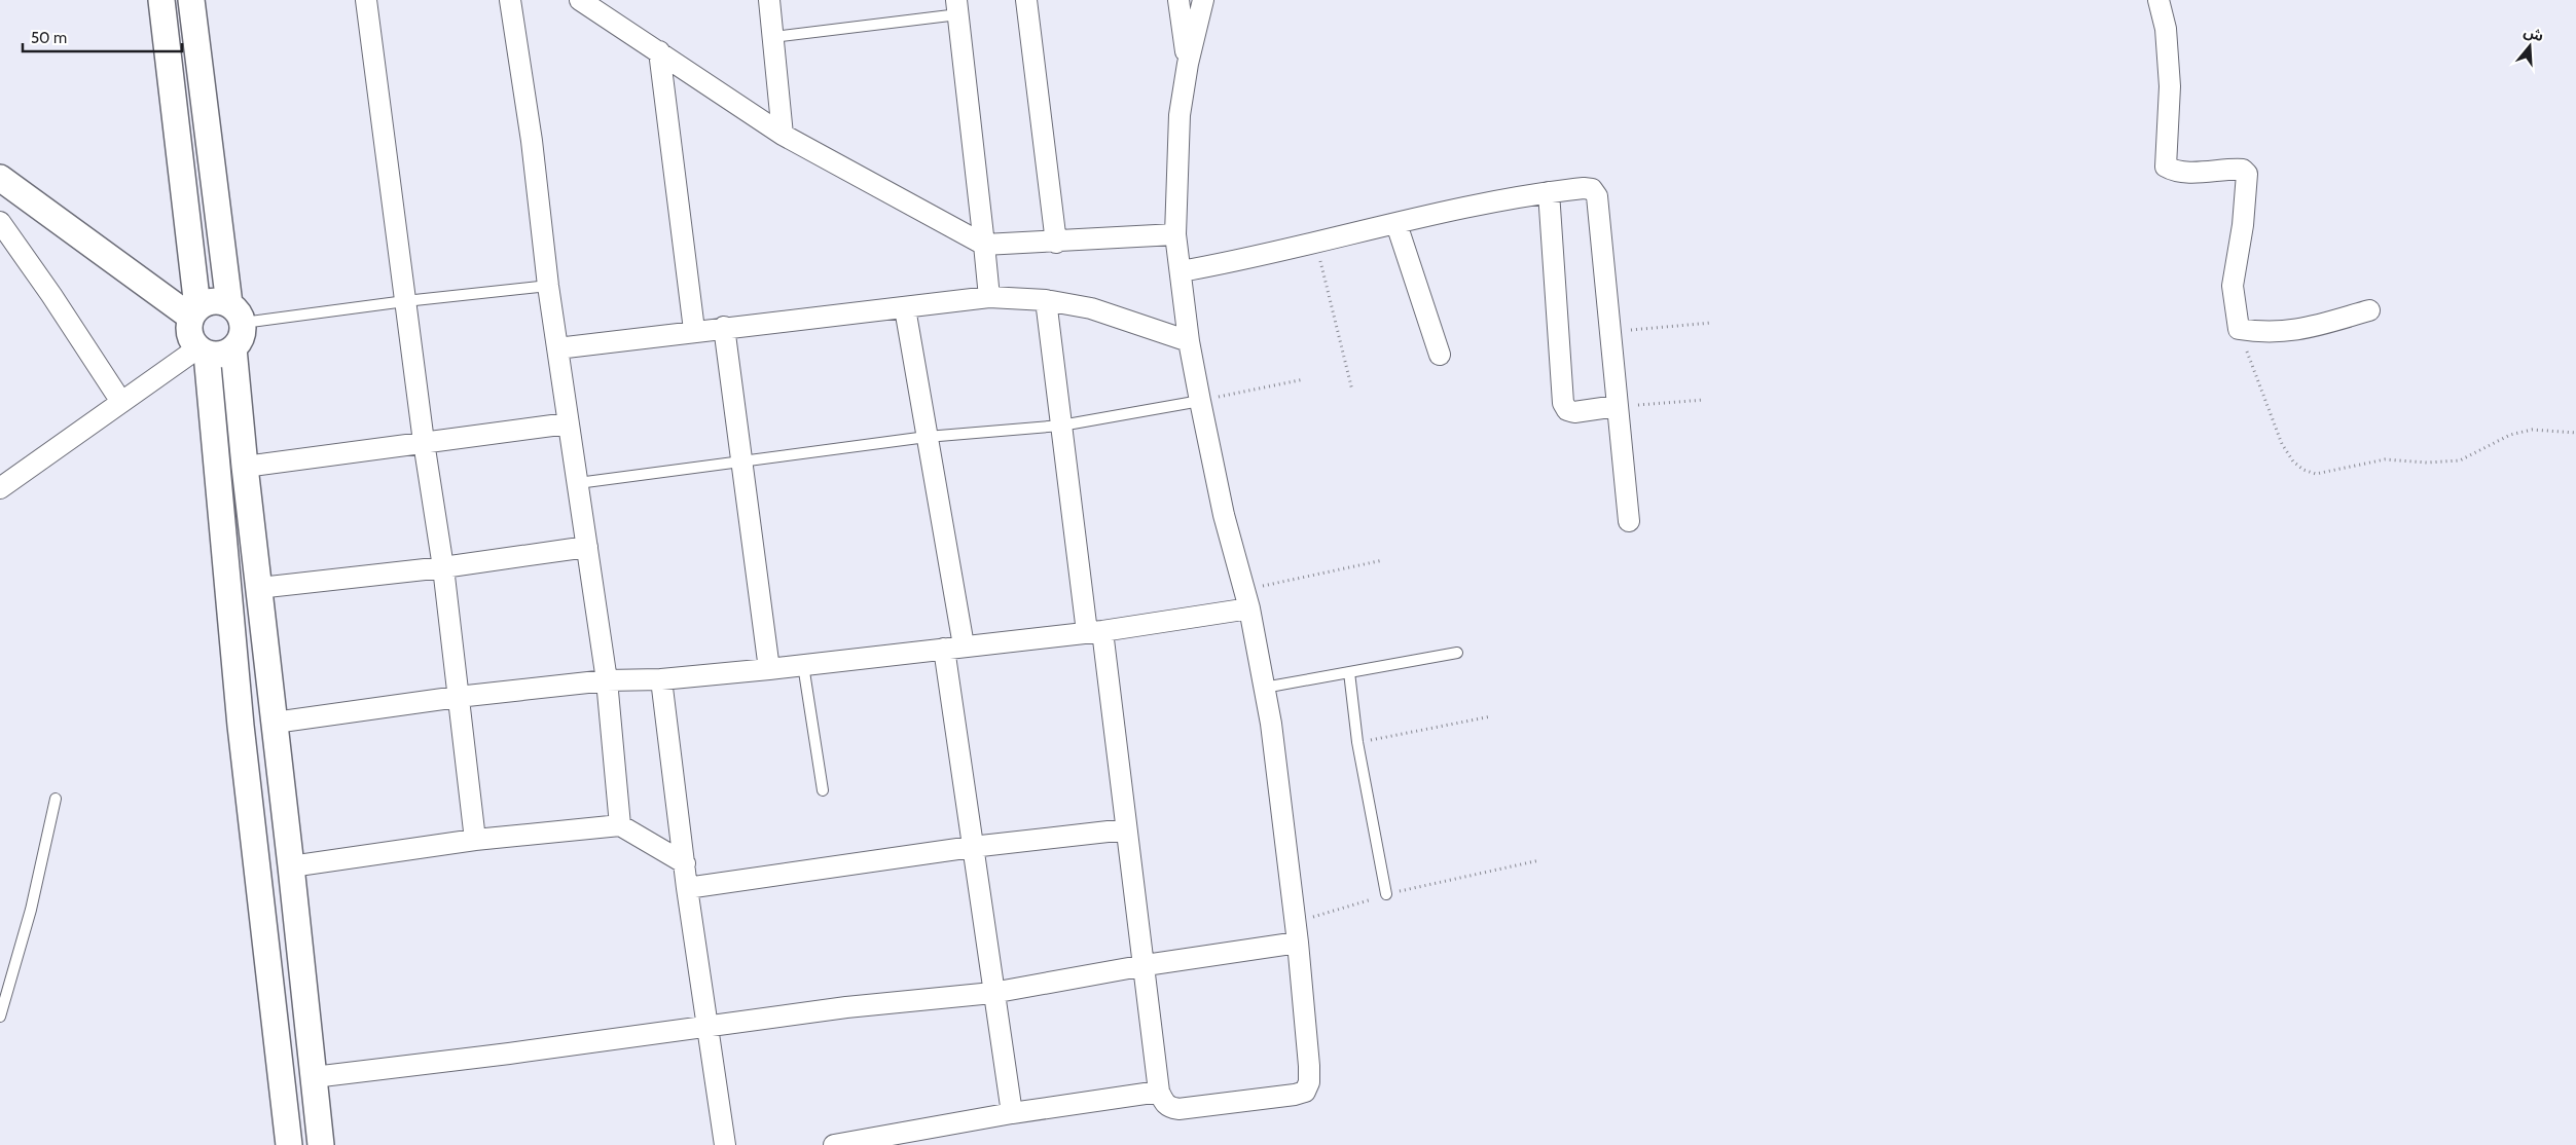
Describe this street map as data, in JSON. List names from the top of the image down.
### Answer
{
  "scale_bar": "50 m",
  "north": "top"
}
